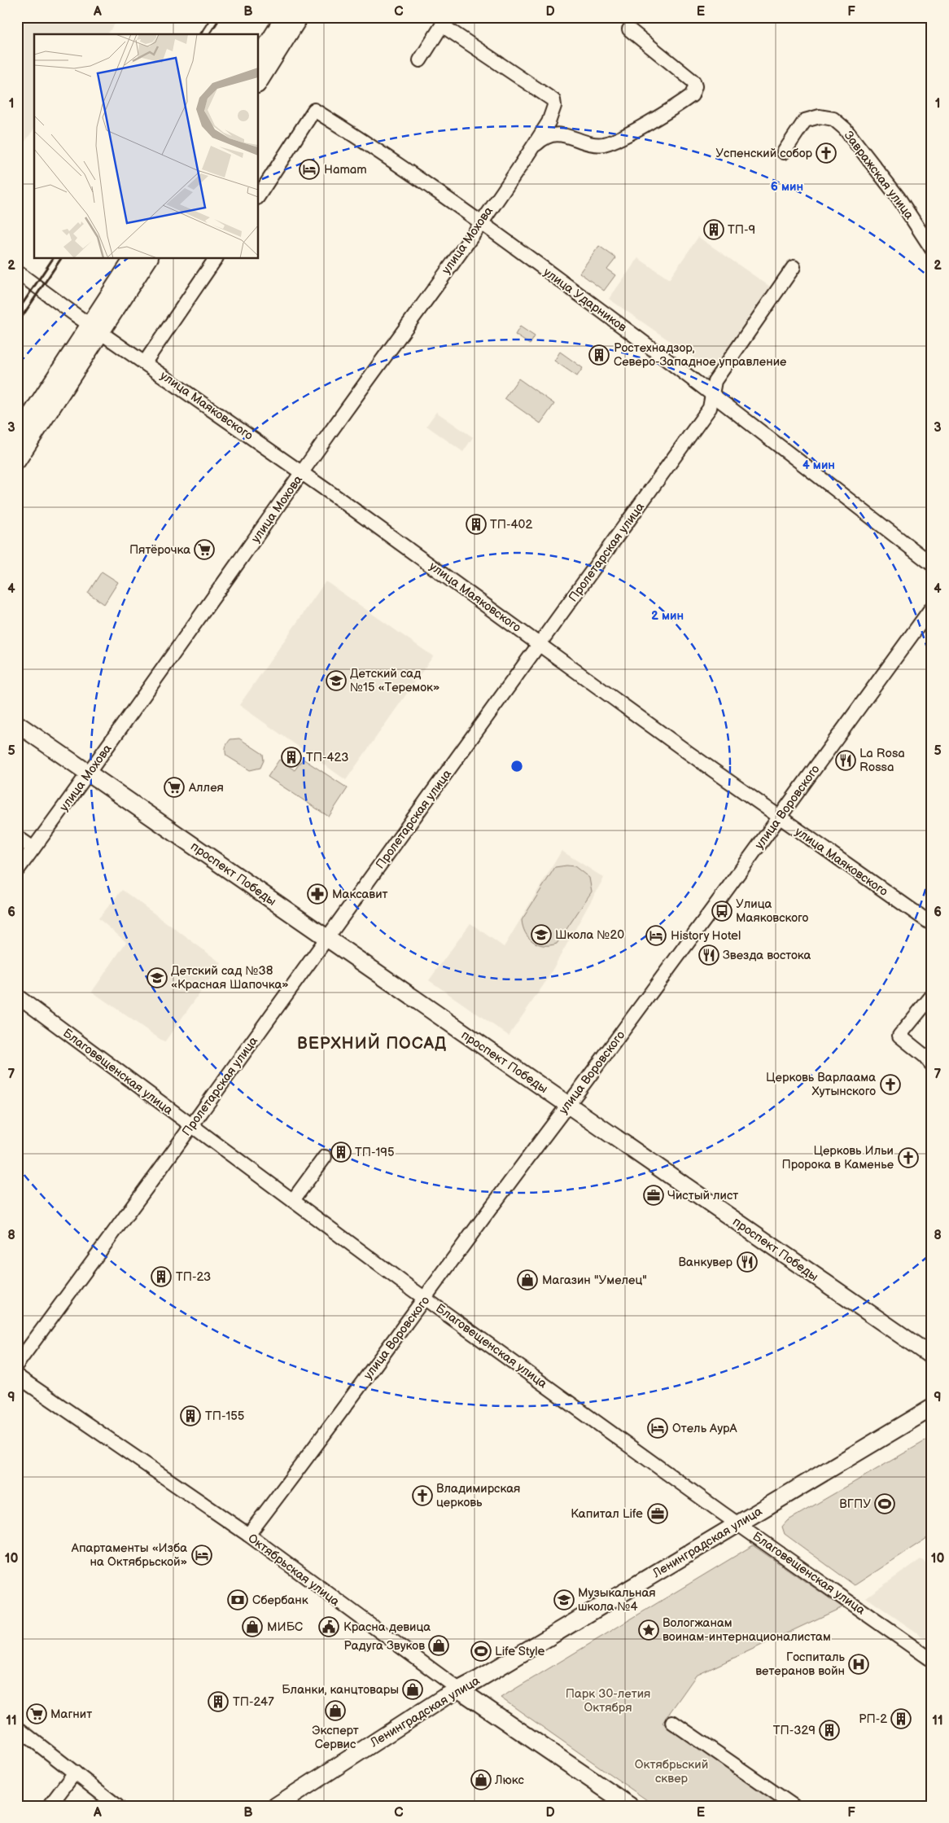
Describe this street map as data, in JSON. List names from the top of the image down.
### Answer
{
  "streets": {
    "main road": ["проспект Победы", "Ленинградская улица", "Октябрьская улица"],
    "street": [
      "Завражская улица",
      "улица Мохова",
      "улица Ударников",
      "улица Маяковского",
      "Пролетарская улица",
      "улица Воровского",
      "Благовещенская улица"
    ]
  },
  "crossings": [
    ["улица Мохова", "улица Ударников"],
    ["улица Мохова", "улица Маяковского"],
    ["улица Мохова", "проспект Победы"],
    ["улица Ударников", "Пролетарская улица"],
    ["улица Маяковского", "Пролетарская улица"],
    ["улица Маяковского", "улица Воровского"],
    ["Пролетарская улица", "проспект Победы"],
    ["Пролетарская улица", "Благовещенская улица"],
    ["улица Воровского", "проспект Победы"],
    ["улица Воровского", "Благовещенская улица"],
    ["улица Воровского", "Октябрьская улица"],
    ["Благовещенская улица", "Ленинградская улица"],
    ["Ленинградская улица", "Октябрьская улица"]
  ],
  "districts": ["ВЕРХНИЙ ПОСАД"],
  "parks": ["Парк 30-летия Октября", "Октябрьский сквер"],
  "places": {
    "church": [
      "Успенский собор",
      "Церковь Варлаама Хутынского",
      "Церковь Ильи Пророка в Каменье",
      "Владимирская церковь"
    ],
    "hotel": [
      "Hamam",
      "History Hotel",
      "Отель АурА",
      "Апартаменты «Изба на Октябрьской»"
    ],
    "building": [
      "ТП-9",
      "Ростехнадзор, Северо-Западное управление",
      "ТП-402",
      "ТП-423",
      "ТП-195",
      "ТП-23",
      "ТП-155",
      "ТП-247",
      "РП-2",
      "ТП-329"
    ],
    "supermarket": ["Пятёрочка", "Аллея", "Магнит"],
    "school or university": [
      "Детский сад №15 «Теремок»",
      "Школа №20",
      "Детский сад №38 «Красная Шапочка»",
      "Музыкальная школа №4"
    ],
    "restaurant": ["La Rosa Rossa", "Звезда востока", "Ванкувер"],
    "pharmacy": ["Максавит"],
    "bus stop": ["Улица Маяковского"],
    "office": ["Чистый лист", "Капитал Life"],
    "shop": [
      "Магазин \"Умелец\"",
      "МИБС",
      "Радуга Звуков",
      "Бланки, канцтовары",
      "Эксперт Сервис",
      "Люкс"
    ],
    "sports": ["ВГПУ", "Life Style"],
    "bank": ["Сбербанк"],
    "public building": ["Красна девица"],
    "place": ["Вологжанам воинам-интернационалистам"],
    "hospital": ["Госпиталь ветеранов войн"]
  },
  "grid": {
    "columns": [
      "A",
      "B",
      "C",
      "D",
      "E",
      "F"
    ],
    "rows": [
      "1",
      "2",
      "3",
      "4",
      "5",
      "6",
      "7",
      "8",
      "9",
      "10",
      "11"
    ]
  },
  "rings": ["6 мин", "4 мин", "2 мин"]
}
